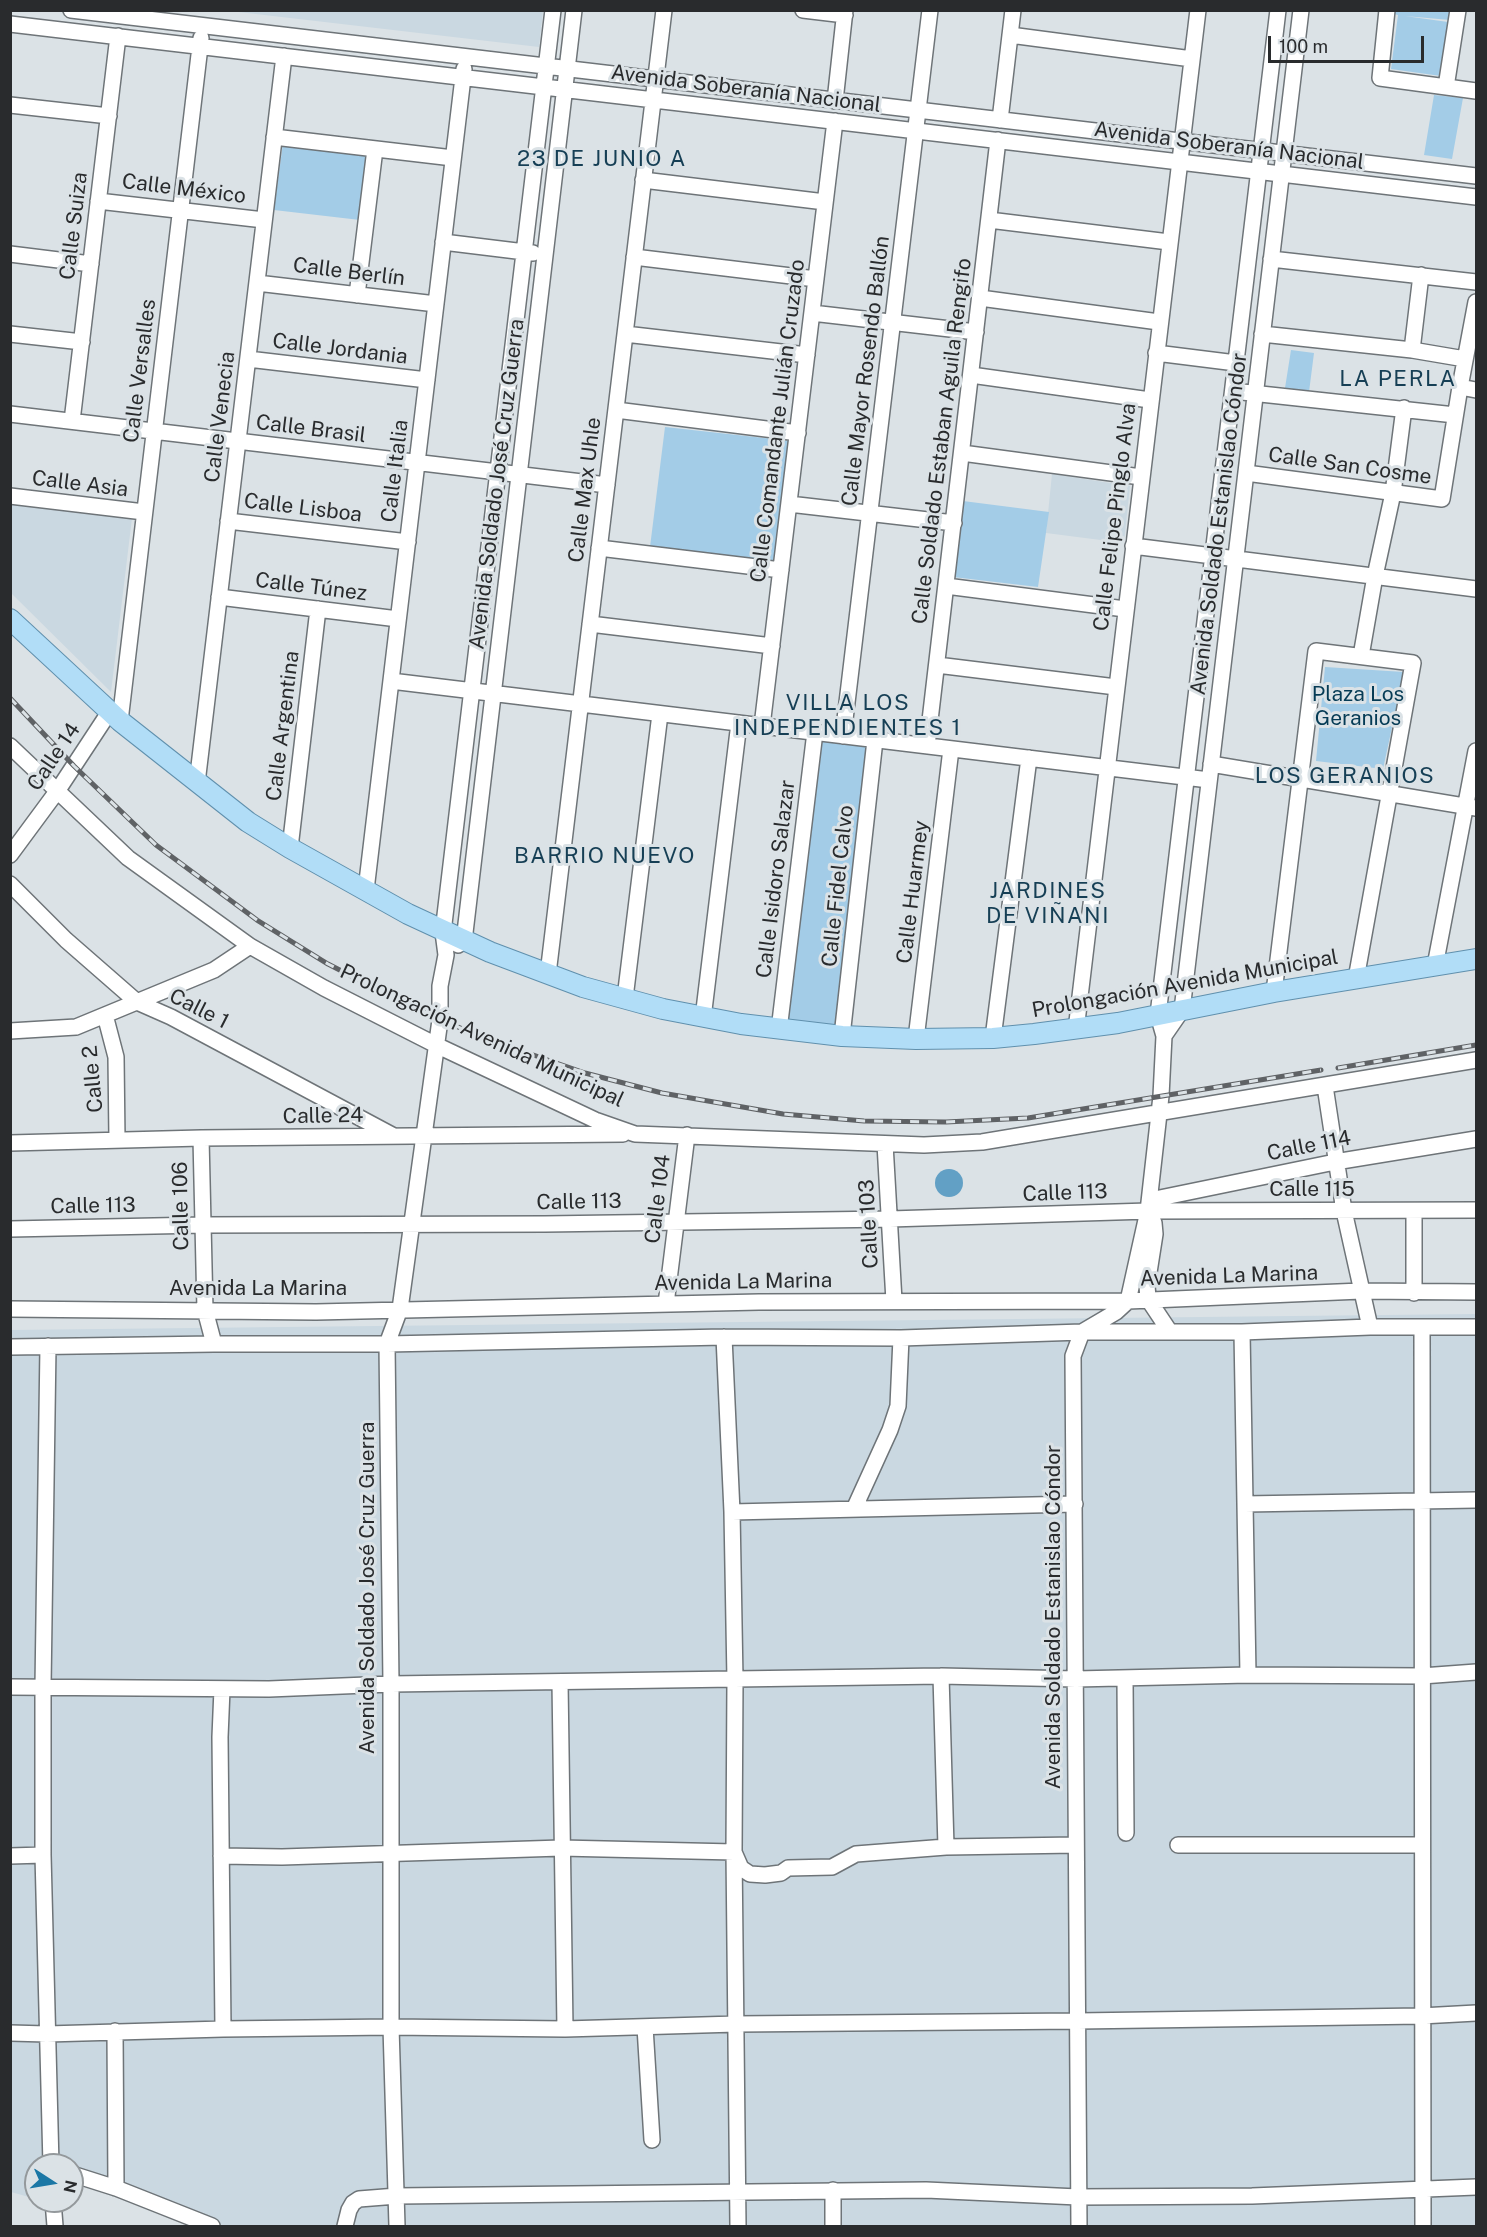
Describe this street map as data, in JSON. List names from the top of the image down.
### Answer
{
  "streets": {
    "main road": ["Prolongación Avenida Municipal"],
    "street": [
      "Avenida Soberanía Nacional",
      "Calle México",
      "Calle Suiza",
      "Calle Berlín",
      "Calle Jordania",
      "Calle Versalles",
      "Calle Mayor Rosendo Ballón",
      "Calle Venecia",
      "Calle Comandante Julián Cruzado",
      "Calle Brasil",
      "Calle Soldado Estaban Aguila Rengifo",
      "Calle San Cosme",
      "Calle Italia",
      "Calle Asia",
      "Avenida Soldado José Cruz Guerra",
      "Calle Max Uhle",
      "Calle Lisboa",
      "Calle Felipe Pinglo Alva",
      "Avenida Soldado Estanislao Cóndor",
      "Calle Túnez",
      "Calle Argentina",
      "Calle 14",
      "Calle Isidoro Salazar",
      "Calle Fidel Calvo",
      "Calle Huarmey",
      "Calle 1",
      "Calle 2",
      "Calle 24",
      "Calle 114",
      "Calle 115",
      "Calle 113",
      "Calle 104",
      "Calle 106",
      "Calle 103",
      "Avenida La Marina"
    ]
  },
  "crossings": [
    ["Avenida Soberanía Nacional", "Calle Suiza"],
    ["Avenida Soberanía Nacional", "Calle Versalles"],
    ["Avenida Soberanía Nacional", "Calle Mayor Rosendo Ballón"],
    ["Avenida Soberanía Nacional", "Calle Venecia"],
    ["Avenida Soberanía Nacional", "Calle Comandante Julián Cruzado"],
    ["Avenida Soberanía Nacional", "Calle Soldado Estaban Aguila Rengifo"],
    ["Avenida Soberanía Nacional", "Calle Italia"],
    ["Avenida Soberanía Nacional", "Avenida Soldado José Cruz Guerra"],
    ["Avenida Soberanía Nacional", "Calle Max Uhle"],
    ["Avenida Soberanía Nacional", "Calle Felipe Pinglo Alva"],
    ["Avenida Soberanía Nacional", "Avenida Soldado Estanislao Cóndor"],
    ["Calle México", "Calle Suiza"],
    ["Calle México", "Calle Versalles"],
    ["Calle México", "Calle Venecia"],
    ["Calle Suiza", "Calle Brasil"],
    ["Calle Berlín", "Calle Venecia"],
    ["Calle Berlín", "Calle Italia"],
    ["Calle Jordania", "Calle Venecia"],
    ["Calle Jordania", "Calle Italia"],
    ["Calle Versalles", "Calle Brasil"],
    ["Calle Versalles", "Calle Asia"],
    ["Calle Versalles", "Calle 14"],
    ["Calle Versalles", "Prolongación Avenida Municipal"],
    ["Calle Venecia", "Calle Brasil"],
    ["Calle Venecia", "Calle Lisboa"],
    ["Calle Venecia", "Calle Túnez"],
    ["Calle Venecia", "Prolongación Avenida Municipal"],
    ["Calle Brasil", "Calle Italia"],
    ["Calle Brasil", "Avenida Soldado José Cruz Guerra"],
    ["Calle Brasil", "Calle Max Uhle"],
    ["Calle San Cosme", "Avenida Soldado Estanislao Cóndor"],
    ["Calle Italia", "Calle Lisboa"],
    ["Calle Italia", "Calle Túnez"],
    ["Calle Italia", "Prolongación Avenida Municipal"],
    ["Avenida Soldado José Cruz Guerra", "Prolongación Avenida Municipal"],
    ["Avenida Soldado José Cruz Guerra", "Calle 24"],
    ["Avenida Soldado José Cruz Guerra", "Calle 113"],
    ["Avenida Soldado José Cruz Guerra", "Avenida La Marina"],
    ["Calle Max Uhle", "Prolongación Avenida Municipal"],
    ["Calle Felipe Pinglo Alva", "Prolongación Avenida Municipal"],
    ["Avenida Soldado Estanislao Cóndor", "Prolongación Avenida Municipal"],
    ["Avenida Soldado Estanislao Cóndor", "Calle 114"],
    ["Avenida Soldado Estanislao Cóndor", "Calle 115"],
    ["Avenida Soldado Estanislao Cóndor", "Calle 113"],
    ["Avenida Soldado Estanislao Cóndor", "Avenida La Marina"],
    ["Calle Túnez", "Calle Argentina"],
    ["Calle Argentina", "Prolongación Avenida Municipal"],
    ["Calle 14", "Prolongación Avenida Municipal"],
    ["Calle Isidoro Salazar", "Prolongación Avenida Municipal"],
    ["Calle Fidel Calvo", "Prolongación Avenida Municipal"],
    ["Calle Huarmey", "Prolongación Avenida Municipal"],
    ["Prolongación Avenida Municipal", "Calle 24"],
    ["Prolongación Avenida Municipal", "Calle 104"],
    ["Prolongación Avenida Municipal", "Calle 103"],
    ["Calle 1", "Calle 24"],
    ["Calle 2", "Calle 24"],
    ["Calle 24", "Calle 106"],
    ["Calle 114", "Calle 115"],
    ["Calle 114", "Calle 113"],
    ["Calle 115", "Calle 113"],
    ["Calle 113", "Calle 104"],
    ["Calle 113", "Calle 106"],
    ["Calle 113", "Calle 103"],
    ["Calle 104", "Avenida La Marina"],
    ["Calle 106", "Avenida La Marina"],
    ["Calle 103", "Avenida La Marina"]
  ],
  "districts": [
    "23 DE JUNIO A",
    "LA PERLA",
    "VILLA LOS INDEPENDIENTES 1",
    "LOS GERANIOS",
    "BARRIO NUEVO",
    "JARDINES DE VIÑANI"
  ],
  "parks": ["Plaza Los Geranios"],
  "scale_bar": "100 m",
  "north": "right"
}
